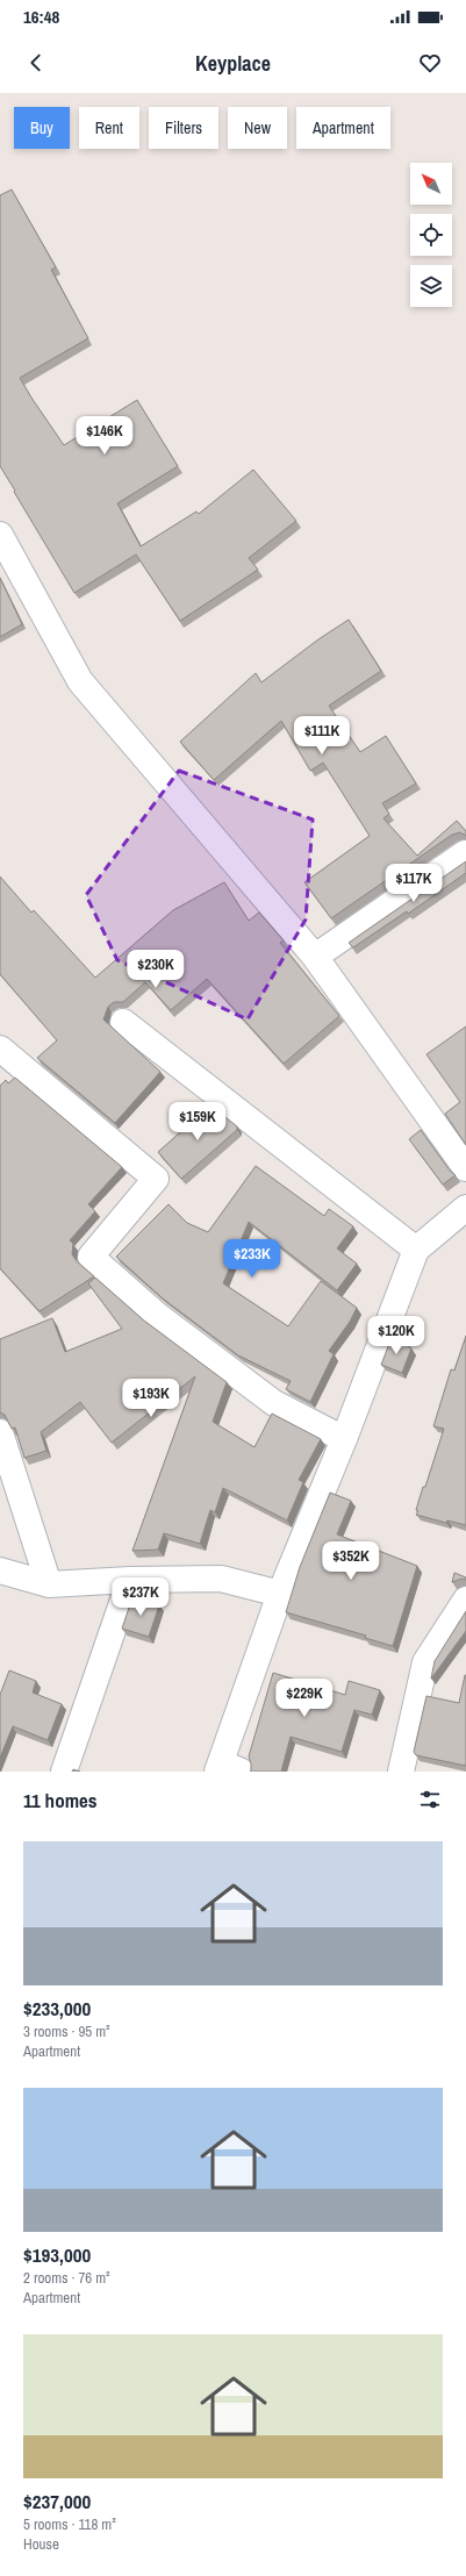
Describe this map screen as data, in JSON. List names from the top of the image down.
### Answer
{
  "north": "top left",
  "page": {
    "status": "16:48",
    "header": "Keyplace",
    "chip": [
      "Buy",
      "Rent",
      "Filters",
      "New",
      "Apartment"
    ],
    "price": [
      "$146K",
      "$111K",
      "$117K",
      "$230K",
      "$159K",
      "$233K",
      "$120K",
      "$193K",
      "$352K",
      "$237K",
      "$229K"
    ],
    "heading": "11 homes",
    "list": [
      {
        "name": "$233,000",
        "note": "3 rooms · 95 m² · Apartment"
      },
      {
        "name": "$193,000",
        "note": "2 rooms · 76 m² · Apartment"
      },
      {
        "name": "$237,000",
        "note": "5 rooms · 118 m² · House"
      }
    ]
  }
}
